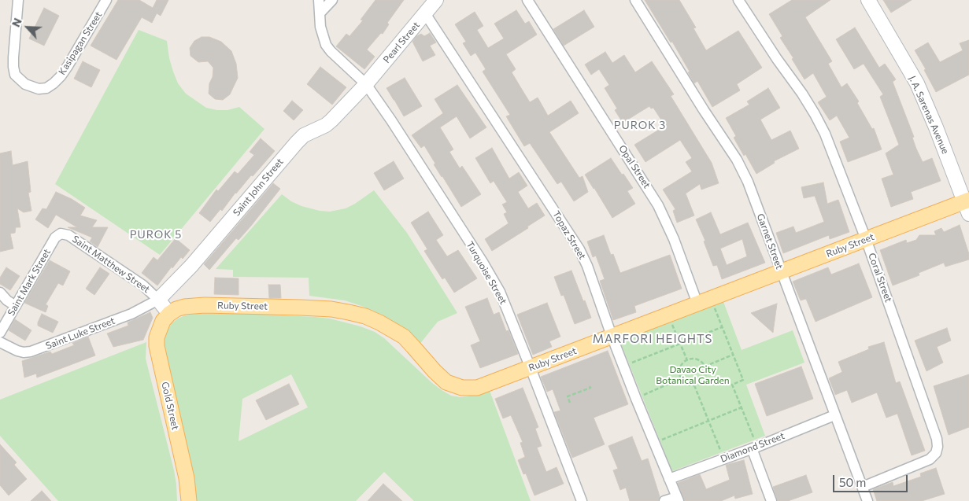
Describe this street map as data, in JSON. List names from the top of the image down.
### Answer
{
  "streets": {
    "main road": ["Ruby Street", "Gold Street"],
    "street": [
      "Pearl Street",
      "Kasipagan Street",
      "J. A. Sarenas Avenue",
      "Opal Street",
      "Saint John Street",
      "Topaz Street",
      "Garnet Street",
      "Saint Matthew Street",
      "Turquoise Street",
      "Coral Street",
      "Saint Mark Street",
      "Saint Luke Street",
      "Diamond Street"
    ]
  },
  "crossings": [
    ["Pearl Street", "Saint John Street"],
    ["Pearl Street", "Topaz Street"],
    ["Pearl Street", "Turquoise Street"],
    ["J. A. Sarenas Avenue", "Ruby Street"],
    ["Opal Street", "Ruby Street"],
    ["Saint John Street", "Saint Matthew Street"],
    ["Saint John Street", "Turquoise Street"],
    ["Saint John Street", "Saint Luke Street"],
    ["Topaz Street", "Ruby Street"],
    ["Topaz Street", "Diamond Street"],
    ["Garnet Street", "Ruby Street"],
    ["Garnet Street", "Coral Street"],
    ["Garnet Street", "Diamond Street"],
    ["Ruby Street", "Turquoise Street"],
    ["Ruby Street", "Coral Street"],
    ["Ruby Street", "Gold Street"],
    ["Saint Matthew Street", "Saint Mark Street"],
    ["Saint Matthew Street", "Saint Luke Street"]
  ],
  "districts": ["PUROK 3", "PUROK 5", "MARFORI HEIGHTS"],
  "parks": ["Davao City Botanical Garden"],
  "scale_bar": "50 m",
  "north": "top left"
}
